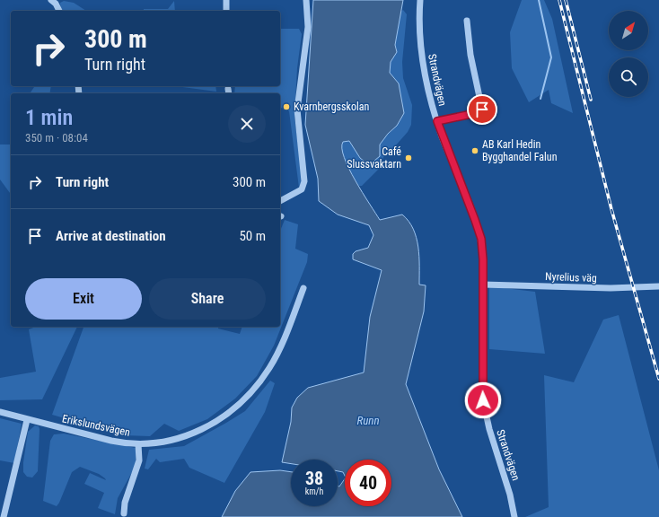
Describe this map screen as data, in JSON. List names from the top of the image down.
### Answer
{
  "streets": {
    "street": ["Strandvägen", "Nyrelius väg", "Erikslundsvägen"]
  },
  "crossings": [
    ["Strandvägen", "Nyrelius väg"]
  ],
  "water": ["Runn"],
  "places": ["Kvarnbergsskolan", "AB Karl Hedin Bygghandel Falun", "Café Slussvaktarn"],
  "north": "top right",
  "page": {
    "turn": ["300 m", "Turn right"],
    "heading": ["1 min", "350 m · 08:04"],
    "list": [
      {
        "name": "Turn right",
        "value": "300 m"
      },
      {
        "name": "Arrive at destination",
        "value": "50 m"
      }
    ],
    "buttons": ["Exit", "Share"],
    "speed": "38 km/h",
    "limit": "40"
  }
}
